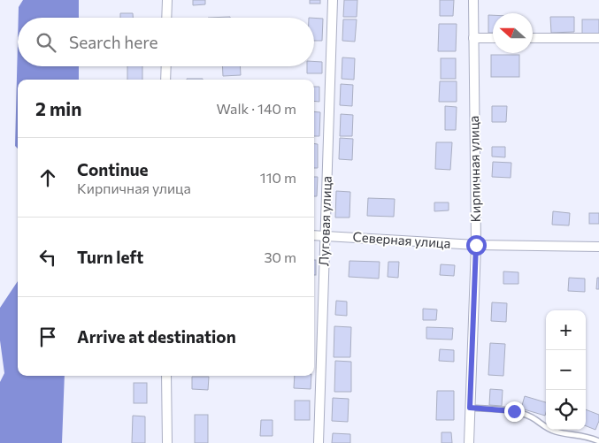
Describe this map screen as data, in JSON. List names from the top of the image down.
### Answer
{
  "streets": {
    "street": ["Кирпичная улица", "Луговая улица", "Северная улица"]
  },
  "crossings": [
    ["Кирпичная улица", "Северная улица"],
    ["Луговая улица", "Северная улица"]
  ],
  "north": "left",
  "page": {
    "search": "Search here",
    "heading": ["2 min", "Walk · 140 m"],
    "list": [
      ["Continue", "Кирпичная улица", "110 m"],
      ["Turn left", "30 m"],
      "Arrive at destination"
    ],
    "map_buttons": ["+", "−"]
  }
}
